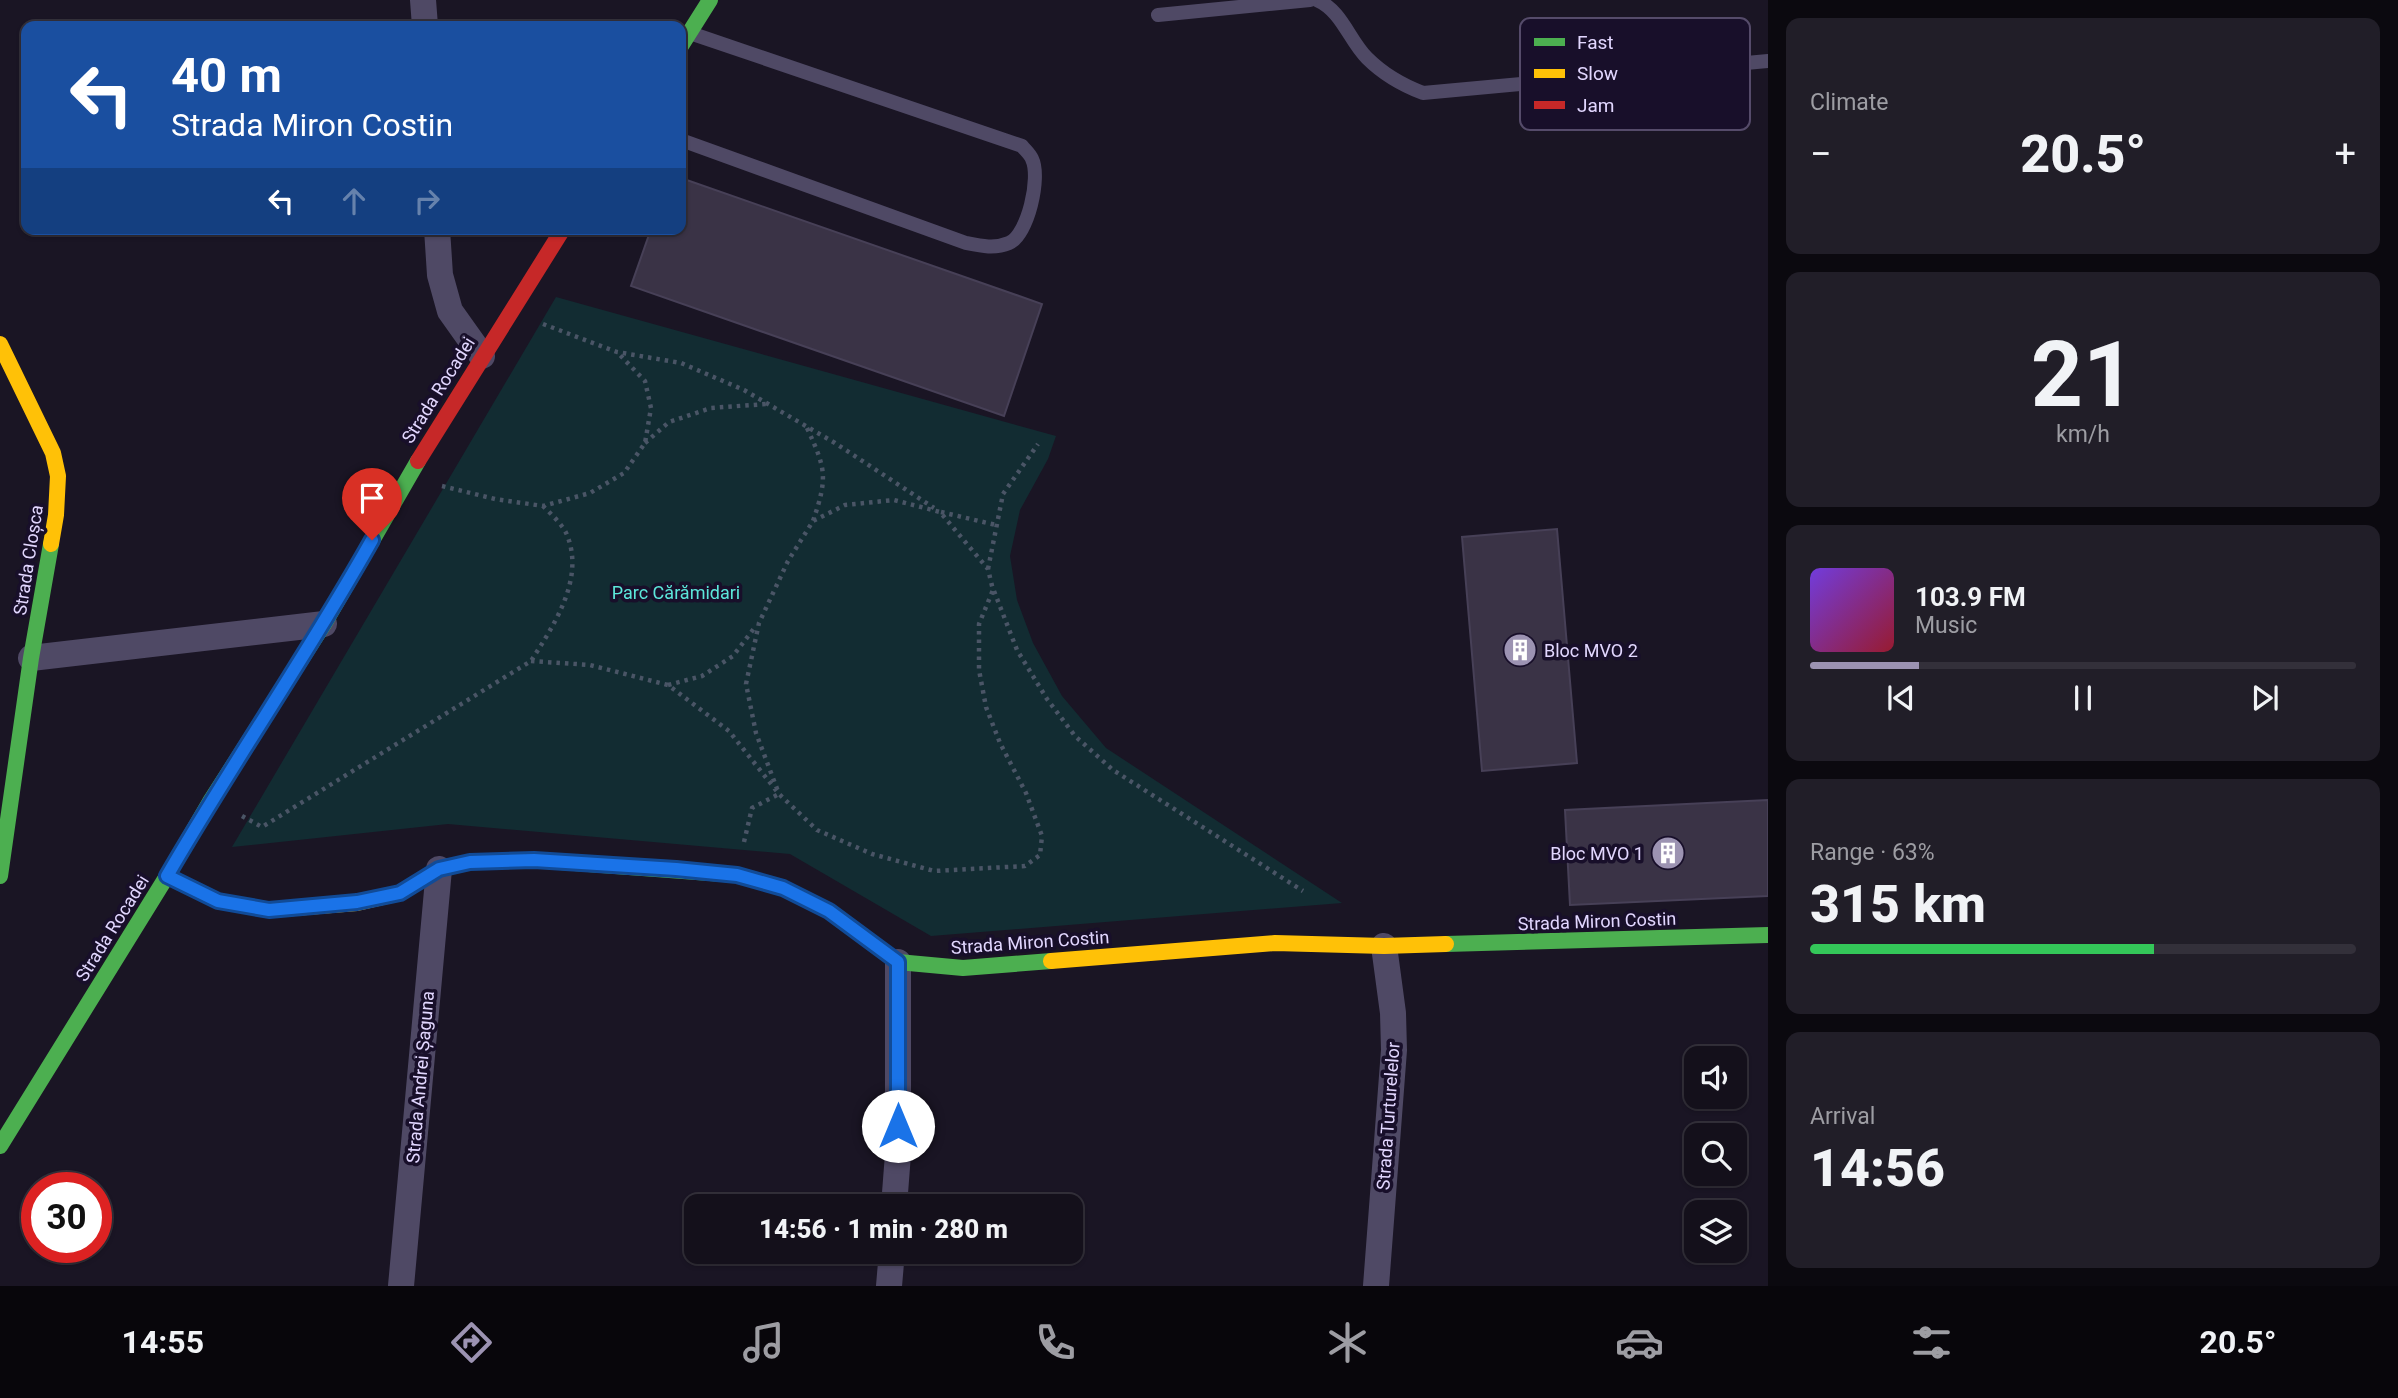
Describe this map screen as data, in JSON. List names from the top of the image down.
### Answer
{
  "streets": {
    "street": [
      "Strada Rocadei",
      "Strada Cloșca",
      "Strada Miron Costin",
      "Strada Andrei Șaguna",
      "Strada Turturelelor"
    ]
  },
  "crossings": [
    ["Strada Miron Costin", "Strada Turturelelor"]
  ],
  "parks": ["Parc Cărămidari"],
  "places": {
    "building": ["Bloc MVO 2", "Bloc MVO 1"]
  },
  "legend": ["Fast", "Slow", "Jam"],
  "page": {
    "tile": [
      "Climate",
      ["21", "km/h"],
      ["Range · 63%", "315 km"],
      ["Arrival", "14:56"]
    ],
    "turn": ["40 m", "Strada Miron Costin"],
    "heat": ["−", "20.5°", "+"],
    "song": ["103.9 FM", "Music"],
    "limit": "30",
    "trip": "14:56 · 1 min · 280 m",
    "tabs": ["14:55", "20.5°"]
  }
}
